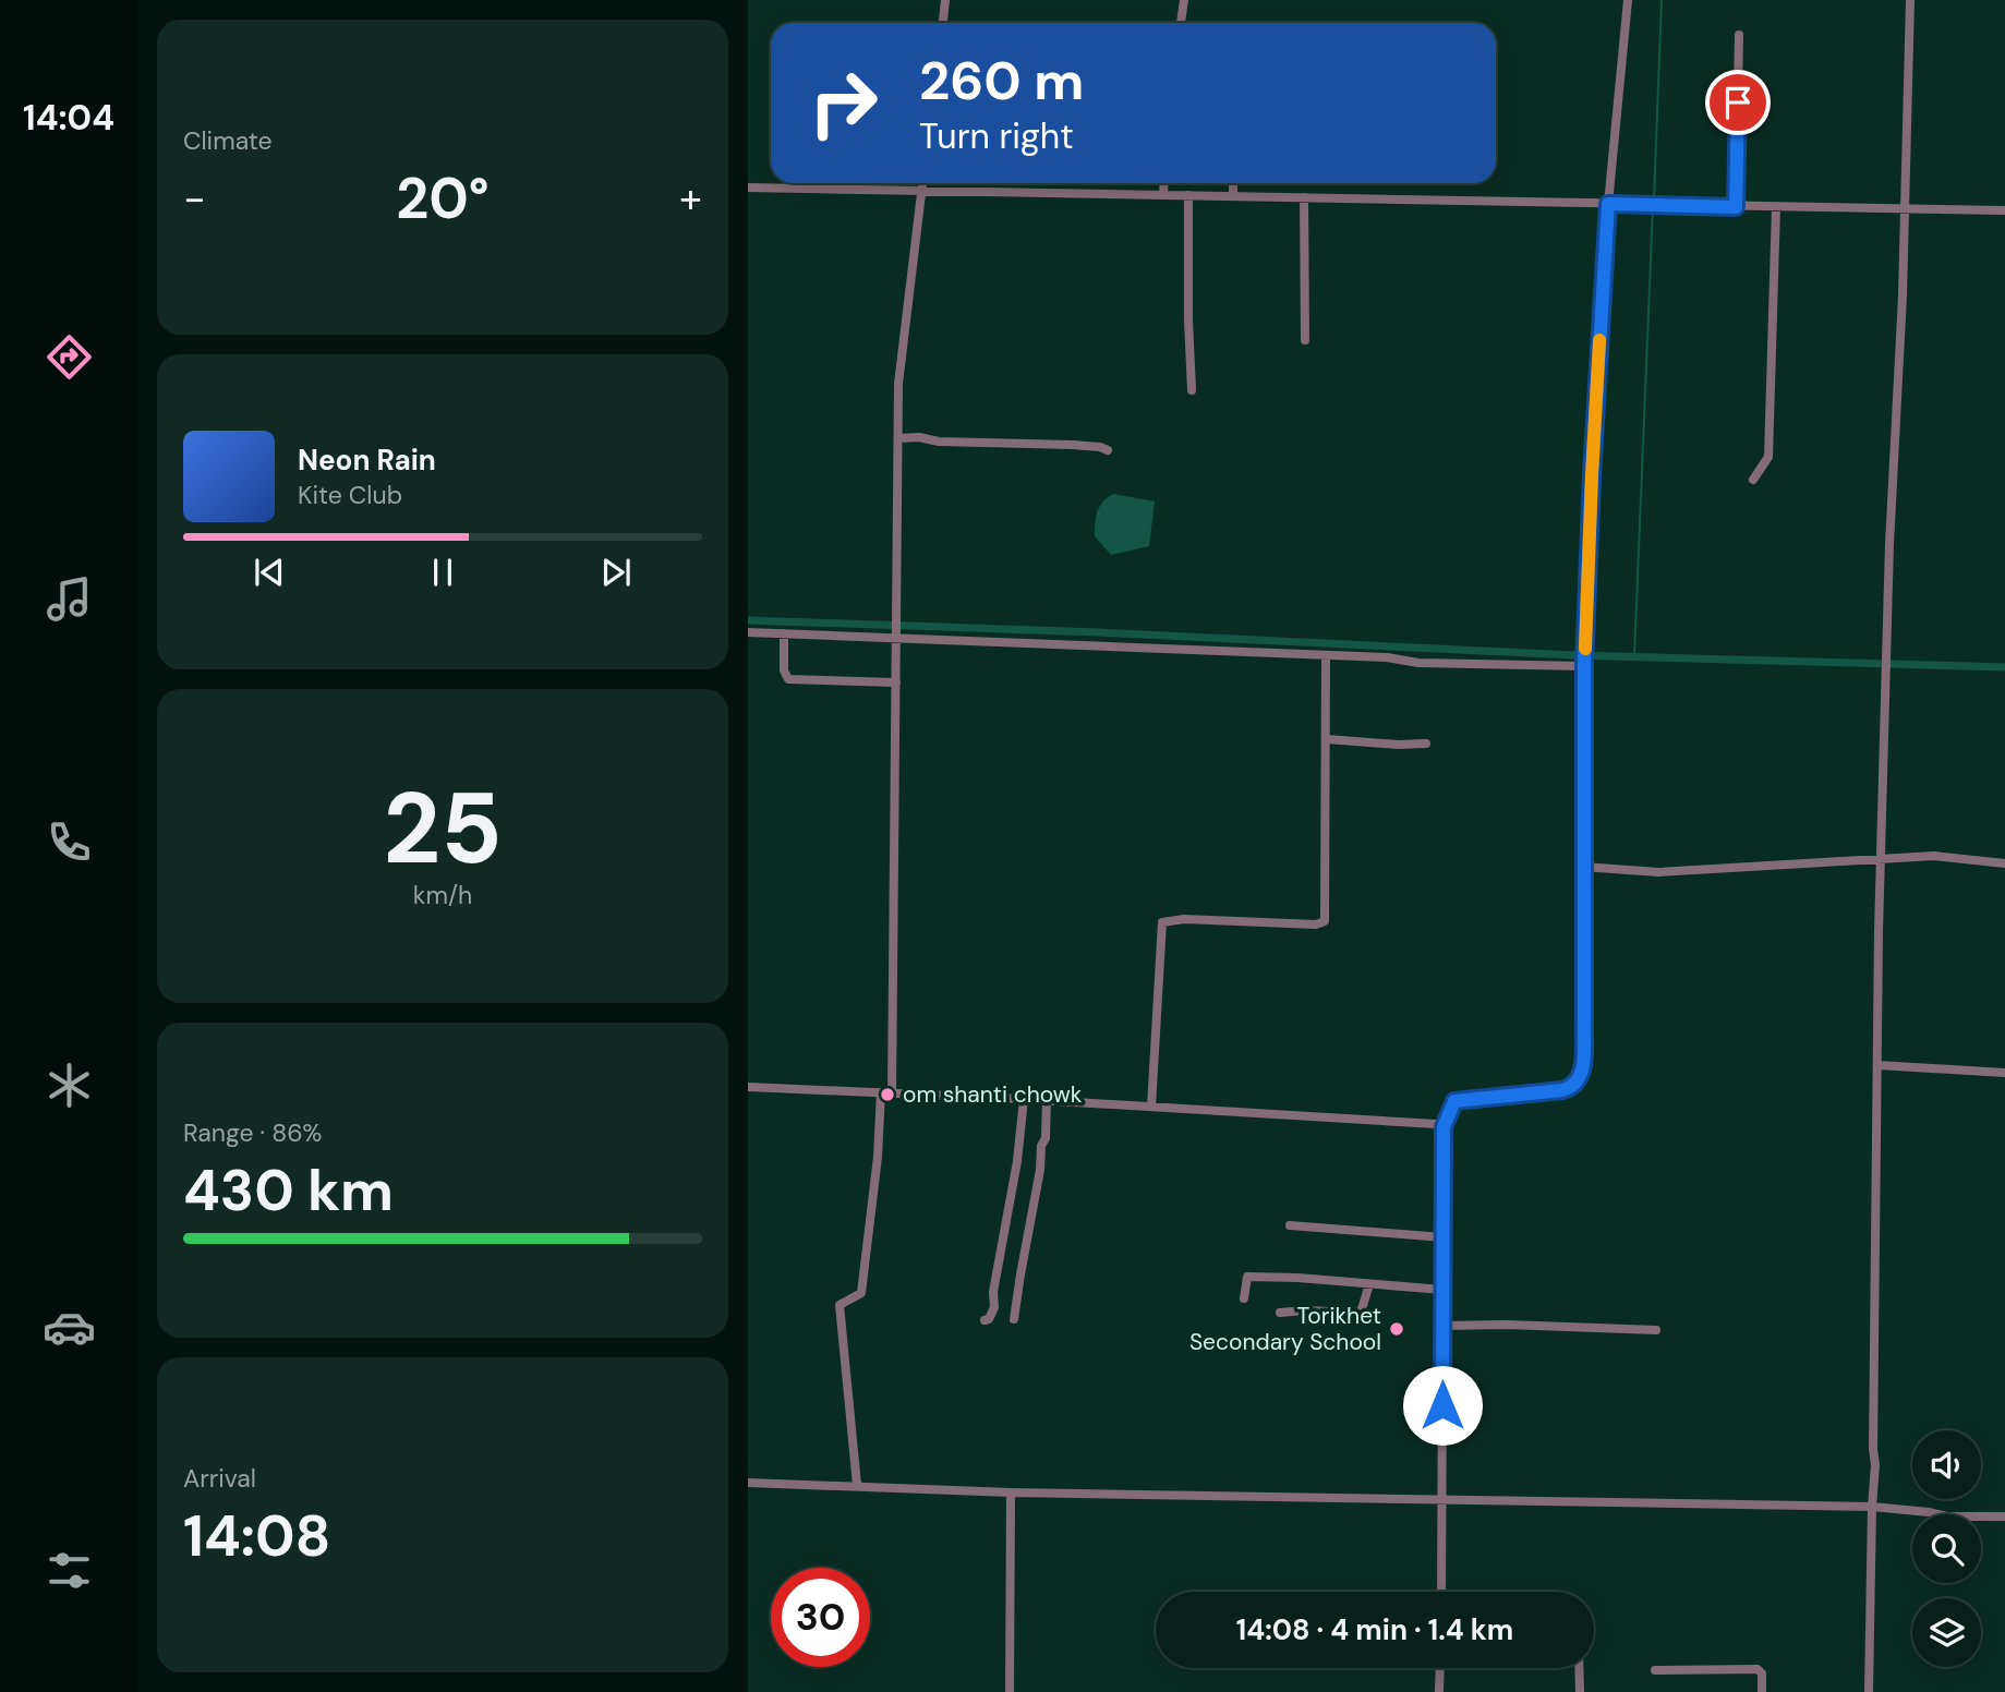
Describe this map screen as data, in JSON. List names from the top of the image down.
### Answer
{
  "places": ["om shanti chowk", "Torikhet Secondary School"],
  "page": {
    "tabs": "14:04",
    "tile": [
      "Climate",
      ["25", "km/h"],
      ["Range · 86%", "430 km"],
      ["Arrival", "14:08"]
    ],
    "turn": ["260 m", "Turn right"],
    "heat": ["−", "20°", "+"],
    "song": ["Neon Rain", "Kite Club"],
    "limit": "30",
    "trip": "14:08 · 4 min · 1.4 km"
  }
}
